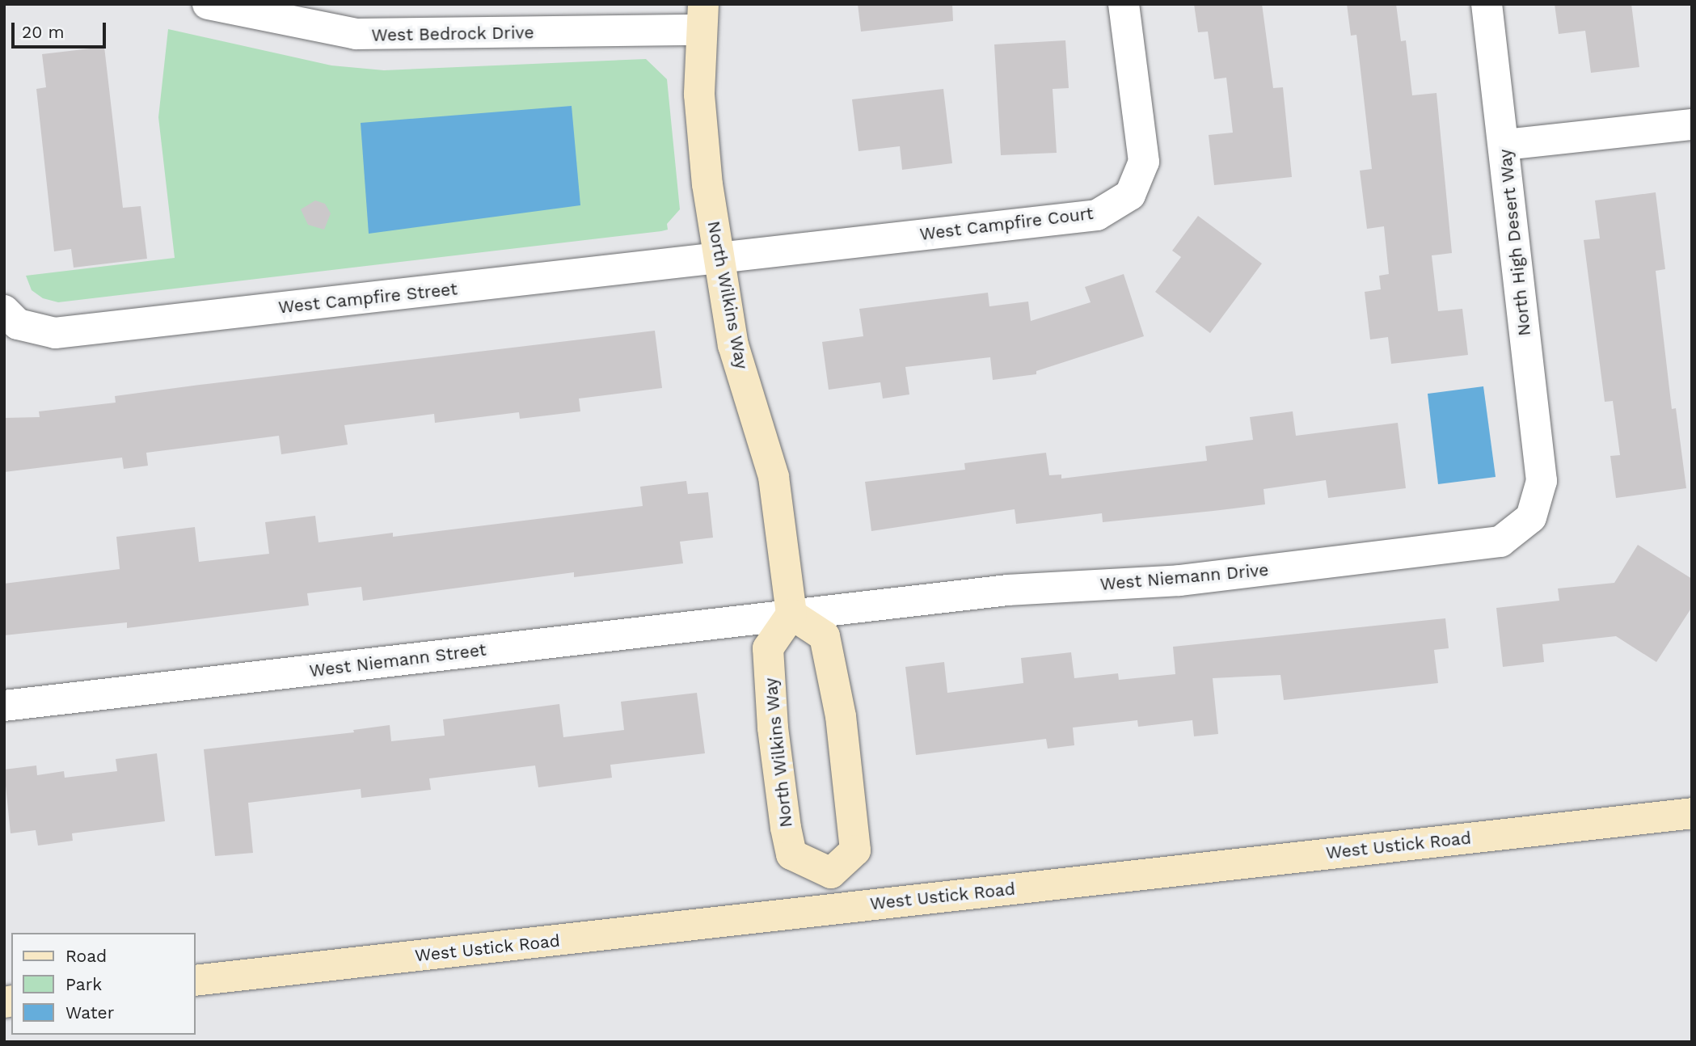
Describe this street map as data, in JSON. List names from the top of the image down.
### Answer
{
  "streets": {
    "main road": ["North Wilkins Way", "West Ustick Road"],
    "street": [
      "West Bedrock Drive",
      "West Campfire Court",
      "North High Desert Way",
      "West Campfire Street",
      "West Niemann Drive",
      "West Niemann Street"
    ]
  },
  "crossings": [
    ["West Bedrock Drive", "North Wilkins Way"],
    ["West Campfire Court", "North Wilkins Way"],
    ["West Campfire Court", "West Campfire Street"],
    ["North High Desert Way", "West Niemann Drive"],
    ["North Wilkins Way", "West Campfire Street"],
    ["North Wilkins Way", "West Niemann Drive"],
    ["North Wilkins Way", "West Niemann Street"],
    ["West Niemann Drive", "West Niemann Street"]
  ],
  "legend": ["Road", "Park", "Water"],
  "scale_bar": "20 m"
}
